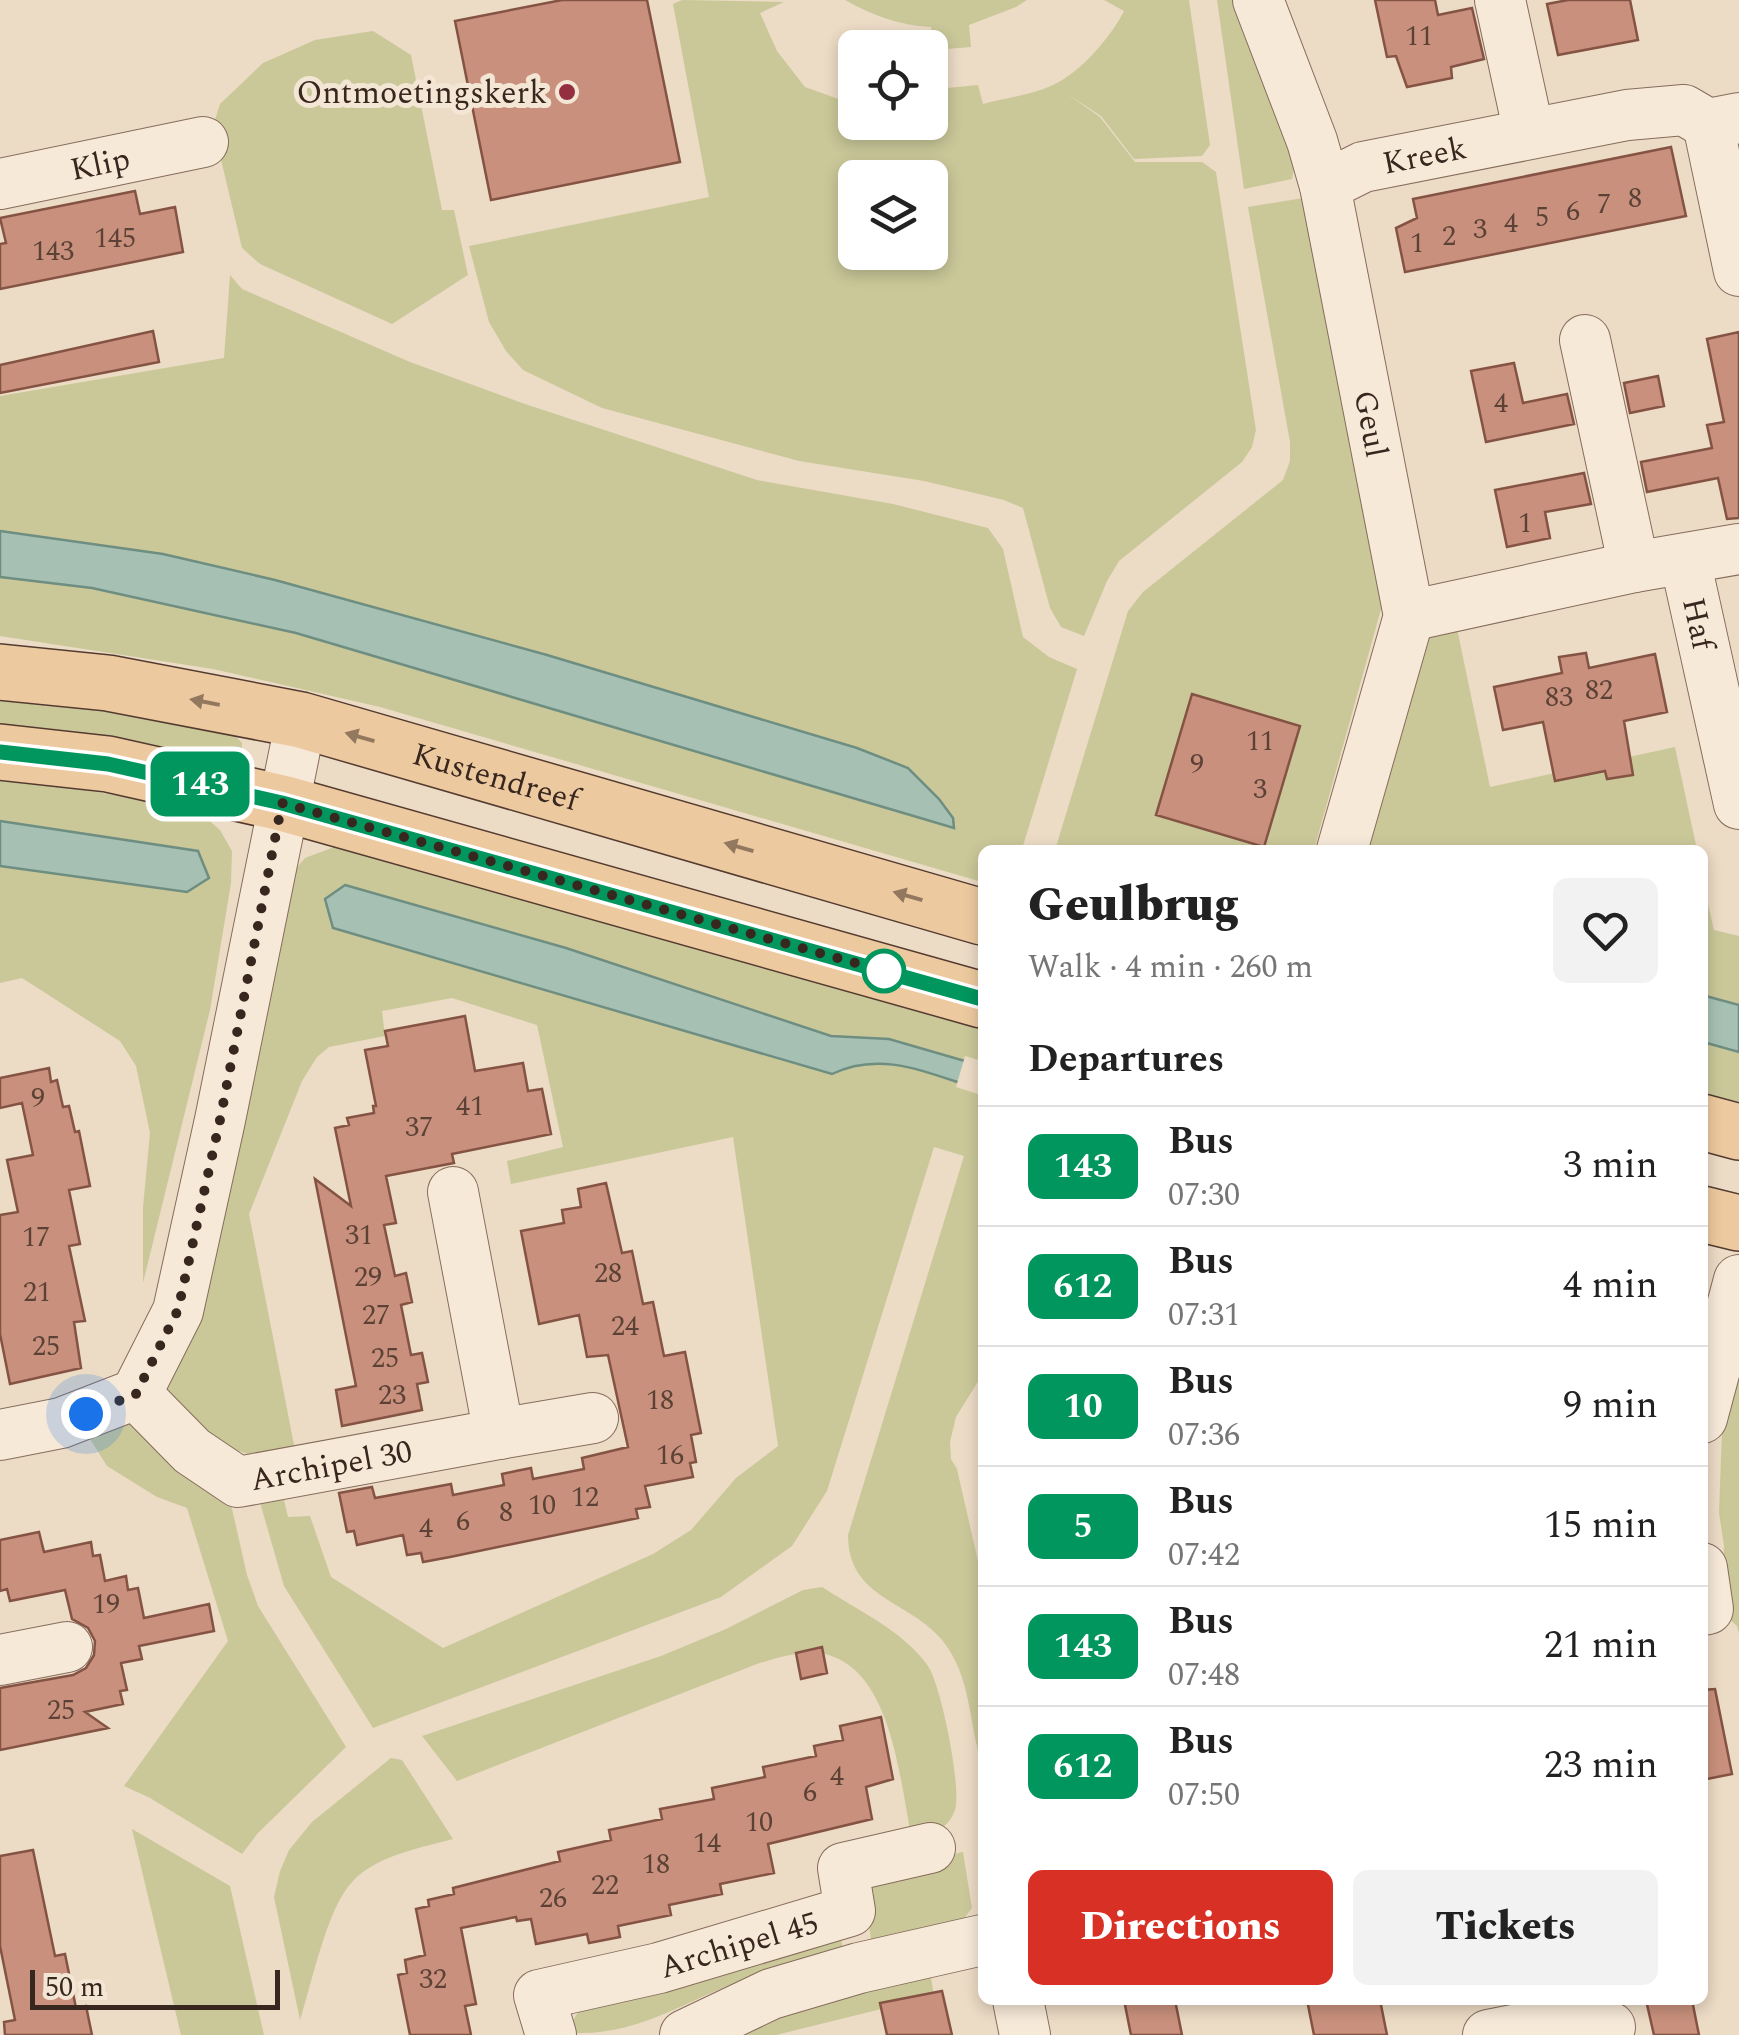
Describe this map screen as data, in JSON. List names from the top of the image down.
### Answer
{
  "streets": {
    "main road": ["Kustendreef"],
    "street": [
      "Kreek",
      "Klip",
      "Geul",
      "Haf",
      "Archipel 30",
      "Archipel 45"
    ]
  },
  "crossings": [
    ["Kreek", "Geul"],
    ["Geul", "Haf"]
  ],
  "places": ["Ontmoetingskerk"],
  "lines": ["bus line 143"],
  "house_numbers": [
    "11",
    "8",
    "7",
    "6",
    "5",
    "4",
    "3",
    "2",
    "145",
    "1",
    "143",
    "4",
    "1",
    "82",
    "83",
    "11",
    "9",
    "3",
    "9",
    "41",
    "37",
    "31",
    "17",
    "28",
    "29",
    "21",
    "27",
    "24",
    "25",
    "25",
    "23",
    "18",
    "16",
    "12",
    "10",
    "8",
    "6",
    "4",
    "19",
    "25",
    "4",
    "6",
    "10",
    "14",
    "18",
    "22",
    "26",
    "32"
  ],
  "scale_bar": "50 m",
  "page": {
    "on_map": "143",
    "heading": [
      ["Geulbrug", "Walk · 4 min · 260 m"],
      "Departures"
    ],
    "list": [
      {
        "mark": "143",
        "name": "Bus",
        "note": "07:30",
        "value": "3 min"
      },
      {
        "mark": "612",
        "name": "Bus",
        "note": "07:31",
        "value": "4 min"
      },
      {
        "mark": "10",
        "name": "Bus",
        "note": "07:36",
        "value": "9 min"
      },
      {
        "mark": "5",
        "name": "Bus",
        "note": "07:42",
        "value": "15 min"
      },
      {
        "mark": "143",
        "name": "Bus",
        "note": "07:48",
        "value": "21 min"
      },
      {
        "mark": "612",
        "name": "Bus",
        "note": "07:50",
        "value": "23 min"
      }
    ],
    "buttons": ["Directions", "Tickets"],
    "scale": "50 m"
  }
}
